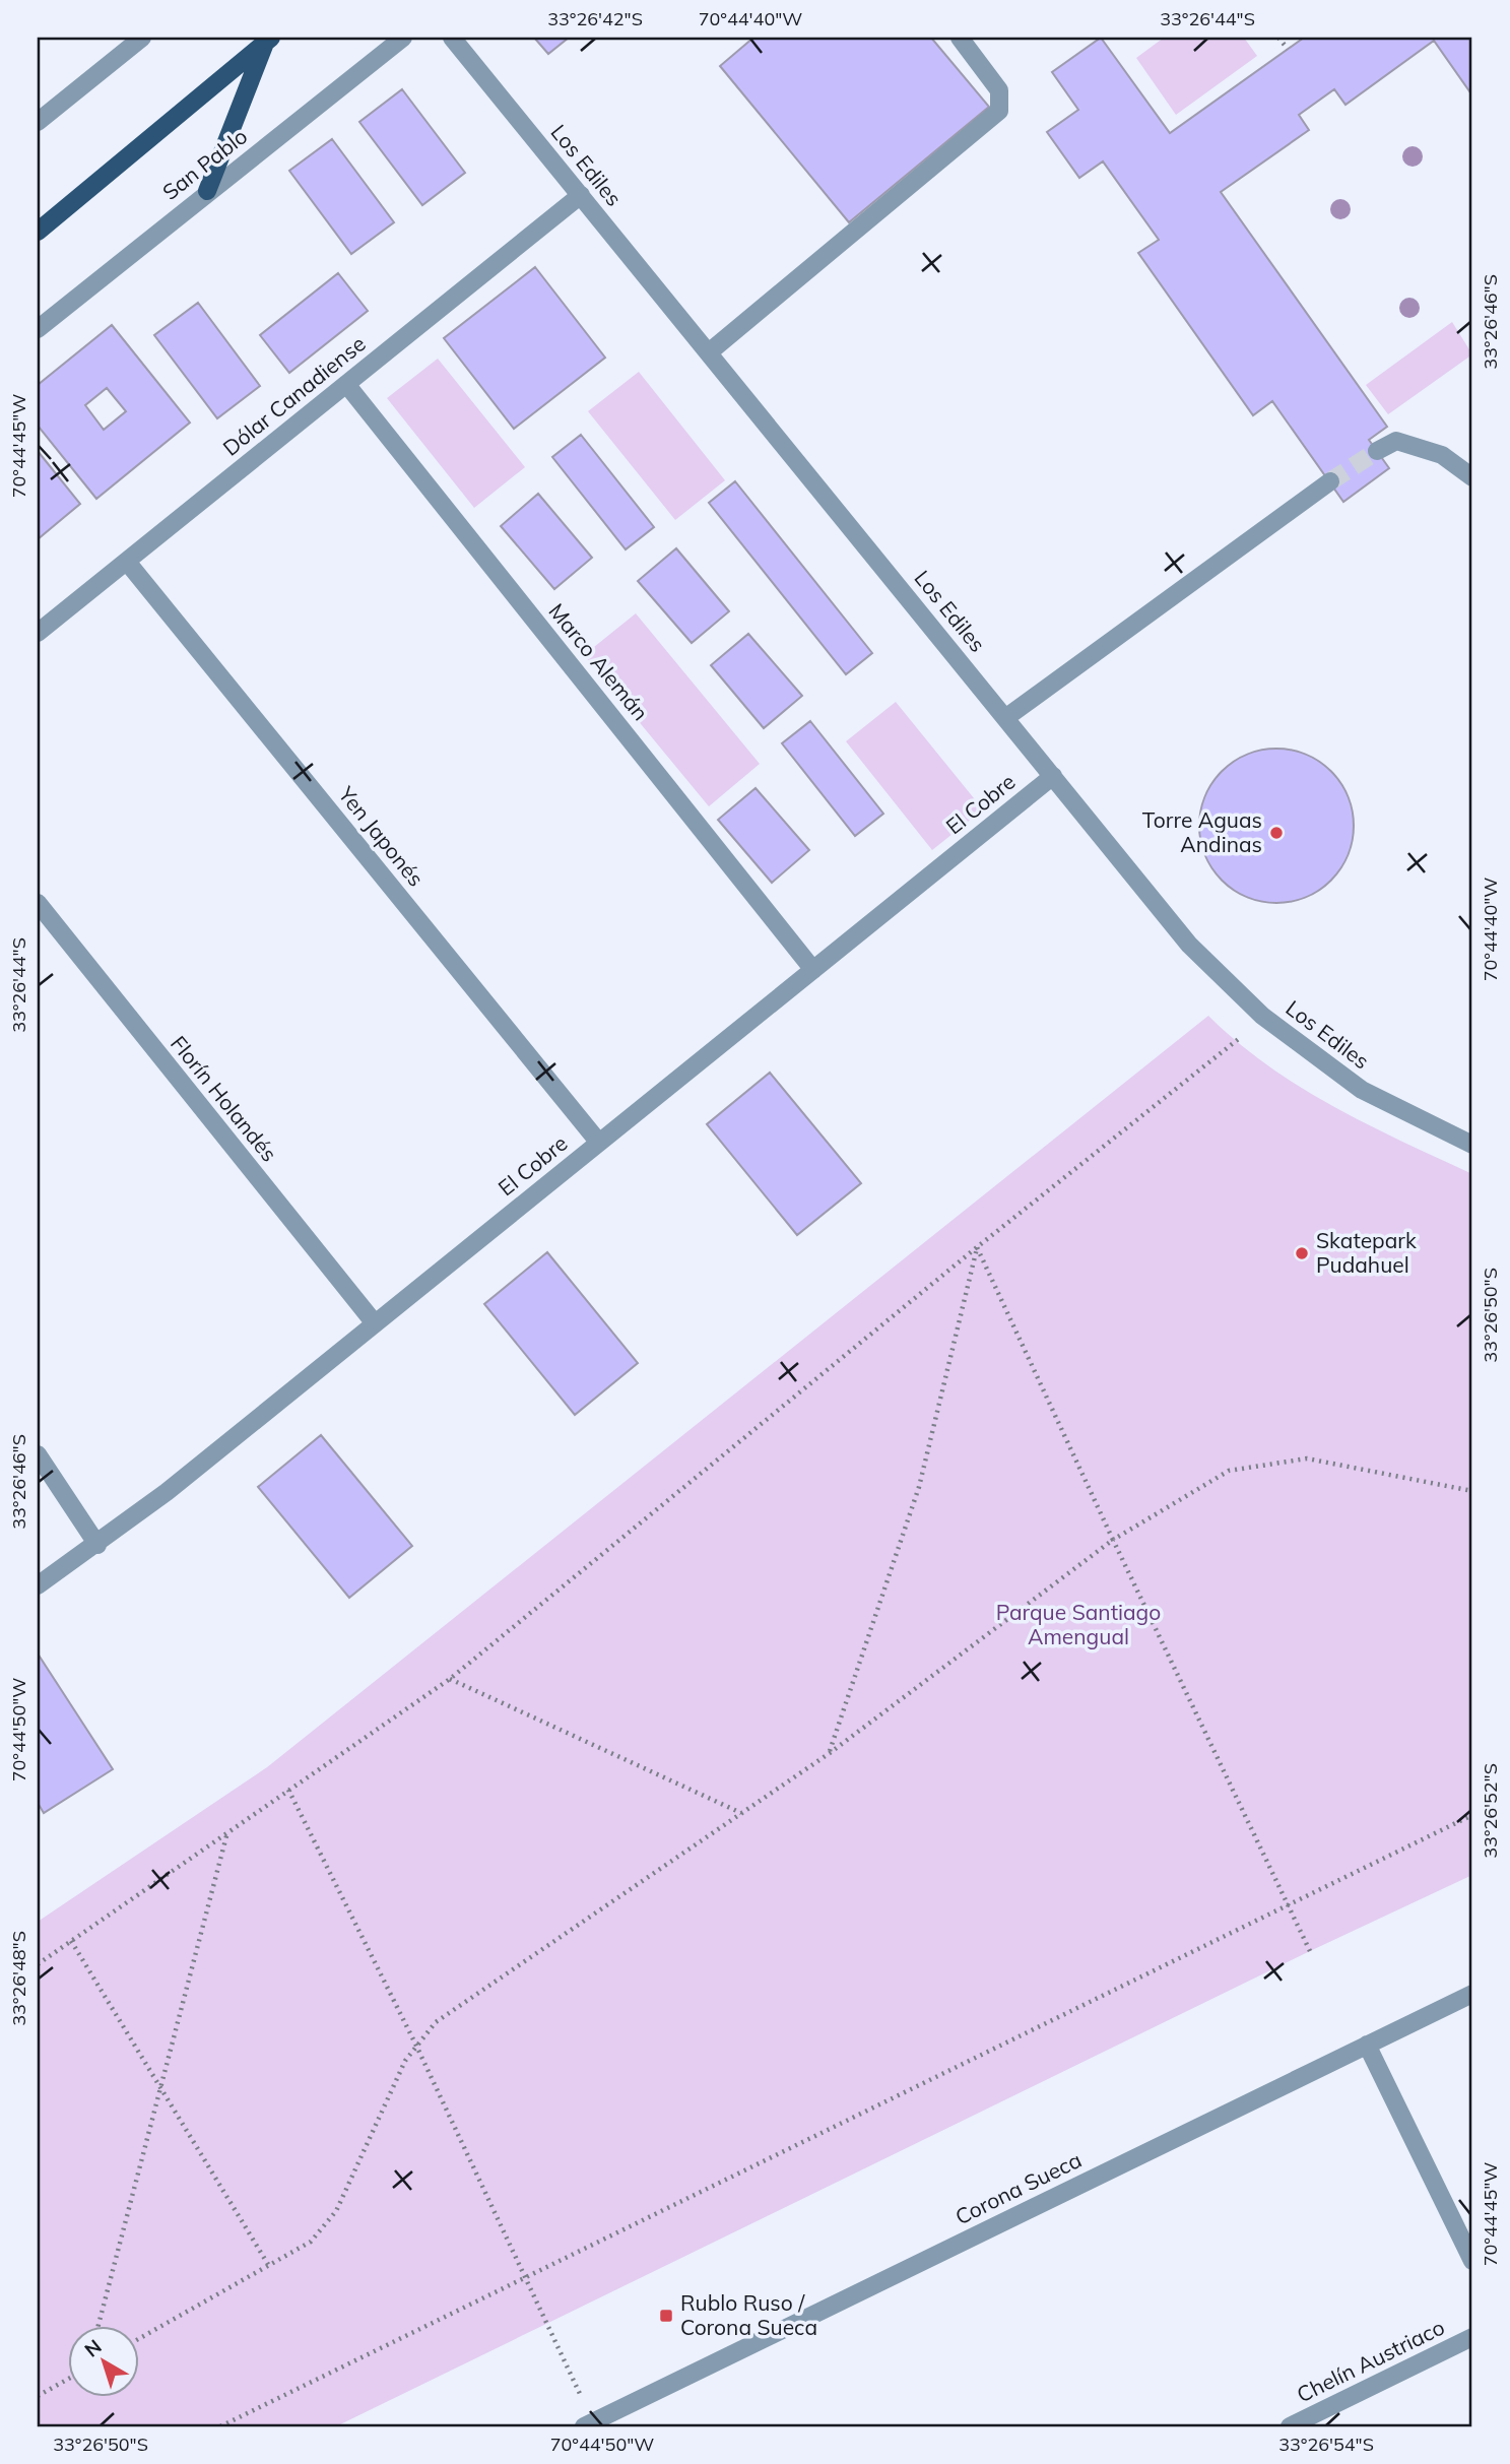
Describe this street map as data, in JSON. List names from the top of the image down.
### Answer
{
  "streets": {
    "street": [
      "San Pablo",
      "Los Ediles",
      "Dólar Canadiense",
      "Marco Alemán",
      "El Cobre",
      "Yen Japonés",
      "Florín Holandés",
      "Corona Sueca",
      "Chelín Austriaco"
    ]
  },
  "crossings": [
    ["Los Ediles", "Dólar Canadiense"],
    ["Los Ediles", "El Cobre"],
    ["Dólar Canadiense", "Marco Alemán"],
    ["Dólar Canadiense", "Yen Japonés"],
    ["Marco Alemán", "El Cobre"],
    ["El Cobre", "Yen Japonés"],
    ["El Cobre", "Florín Holandés"]
  ],
  "parks": ["Parque Santiago Amengual"],
  "places": {
    "other": ["Torre Aguas Andinas", "Skatepark Pudahuel"],
    "transit": ["Rublo Ruso / Corona Sueca"]
  },
  "north": "top left",
  "coordinates": [
    "33°26'42\"S",
    "70°44'40\"W",
    "33°26'44\"S",
    "33°26'46\"S",
    "70°44'45\"W",
    "33°26'50\"S",
    "70°44'50\"W",
    "33°26'52\"S",
    "33°26'48\"S",
    "33°26'54\"S"
  ]
}
